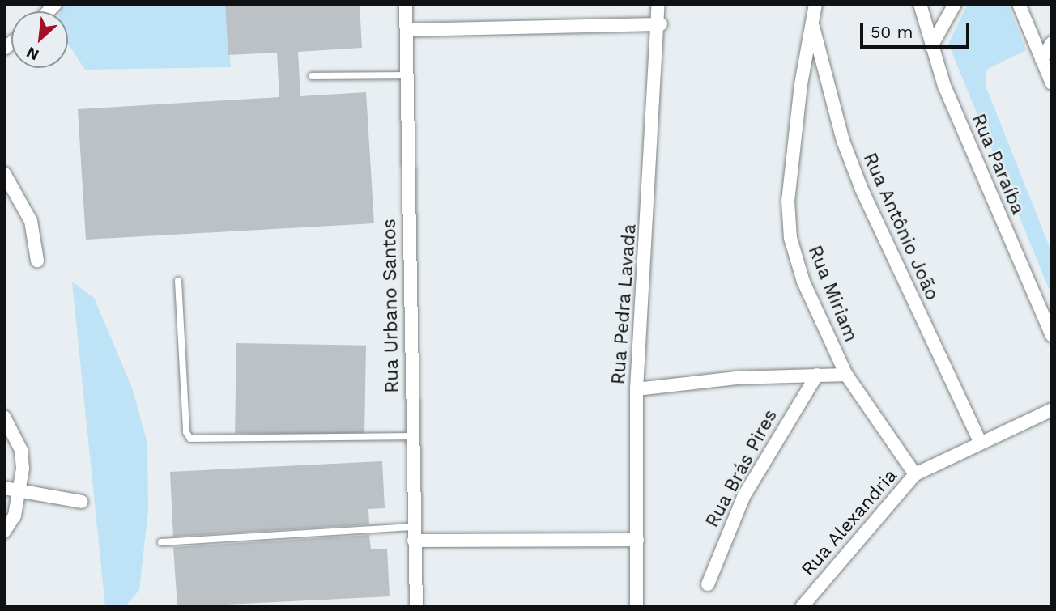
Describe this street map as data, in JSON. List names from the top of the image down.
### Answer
{
  "streets": {
    "street": [
      "Rua Paraíba",
      "Rua Antônio João",
      "Rua Miriam",
      "Rua Pedra Lavada",
      "Rua Urbano Santos",
      "Rua Brás Pires",
      "Rua Alexandria"
    ]
  },
  "crossings": [
    ["Rua Antônio João", "Rua Miriam"],
    ["Rua Antônio João", "Rua Alexandria"],
    ["Rua Miriam", "Rua Alexandria"]
  ],
  "scale_bar": "50 m",
  "north": "bottom left"
}
